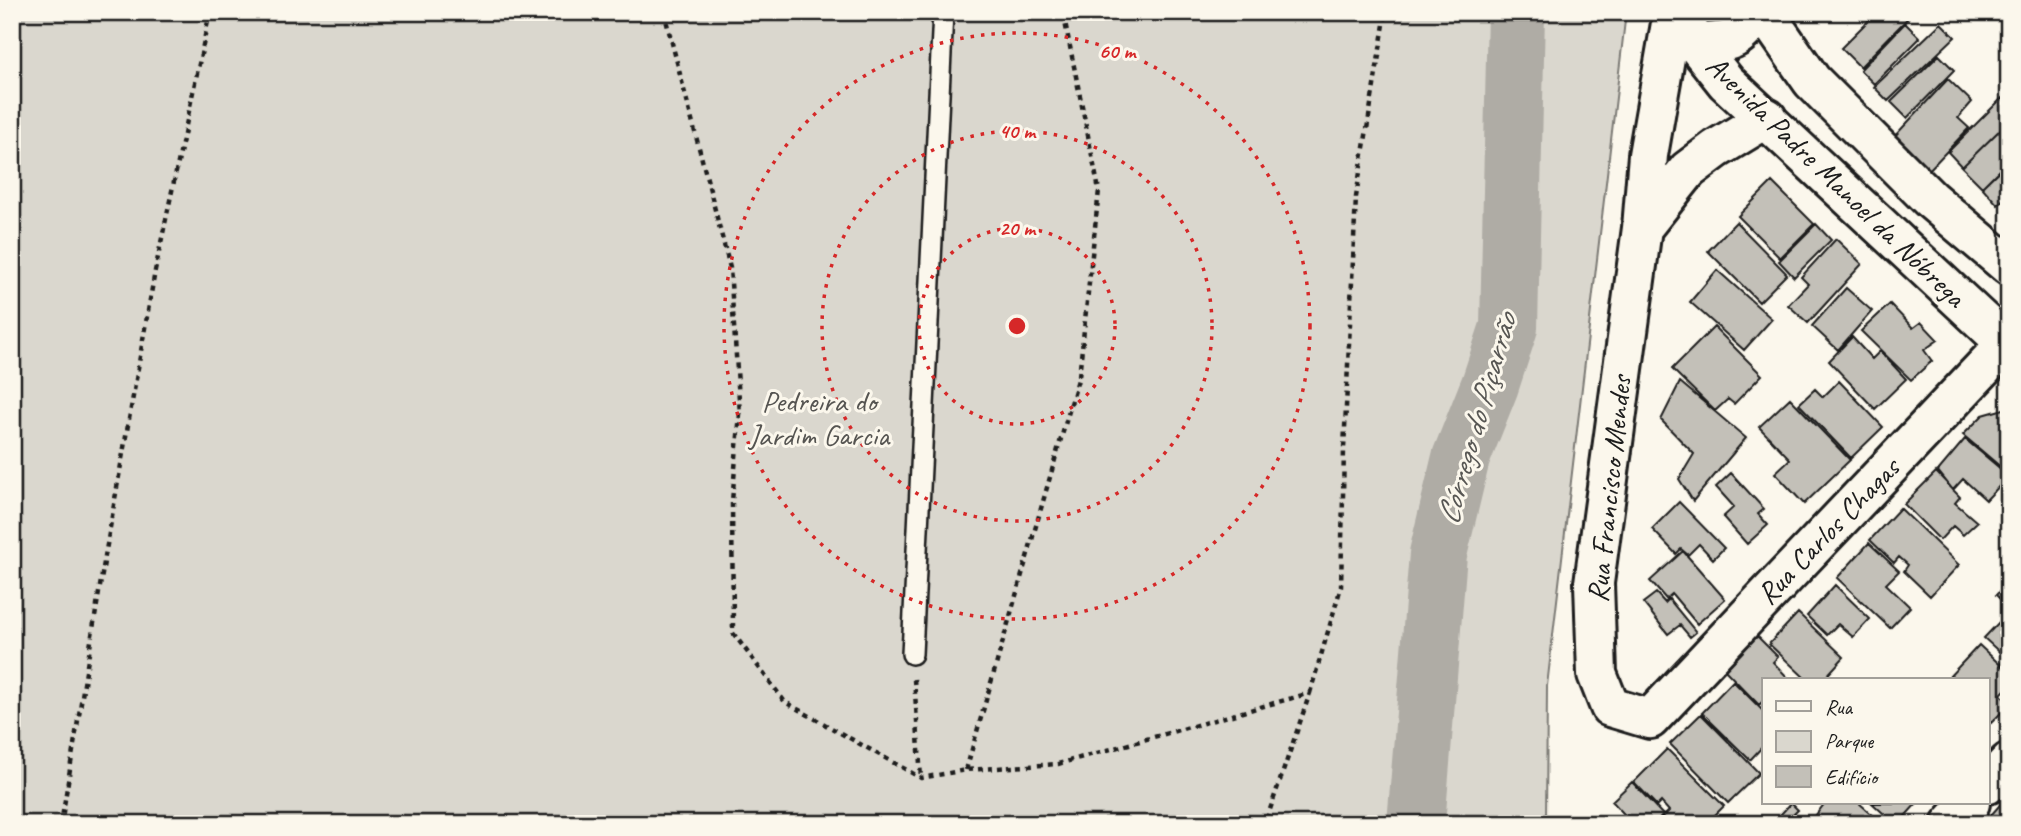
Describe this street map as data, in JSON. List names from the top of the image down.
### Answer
{
  "streets": {
    "street": ["Avenida Padre Manoel da Nóbrega", "Rua Francisco Mendes", "Rua Carlos Chagas"]
  },
  "crossings": [
    ["Avenida Padre Manoel da Nóbrega", "Rua Carlos Chagas"],
    ["Rua Francisco Mendes", "Rua Carlos Chagas"]
  ],
  "water": ["Córrego do Piçarrão"],
  "parks": ["Pedreira do Jardim Garcia"],
  "legend": ["Rua", "Parque", "Edifício"],
  "rings": ["60 m", "40 m", "20 m"]
}
